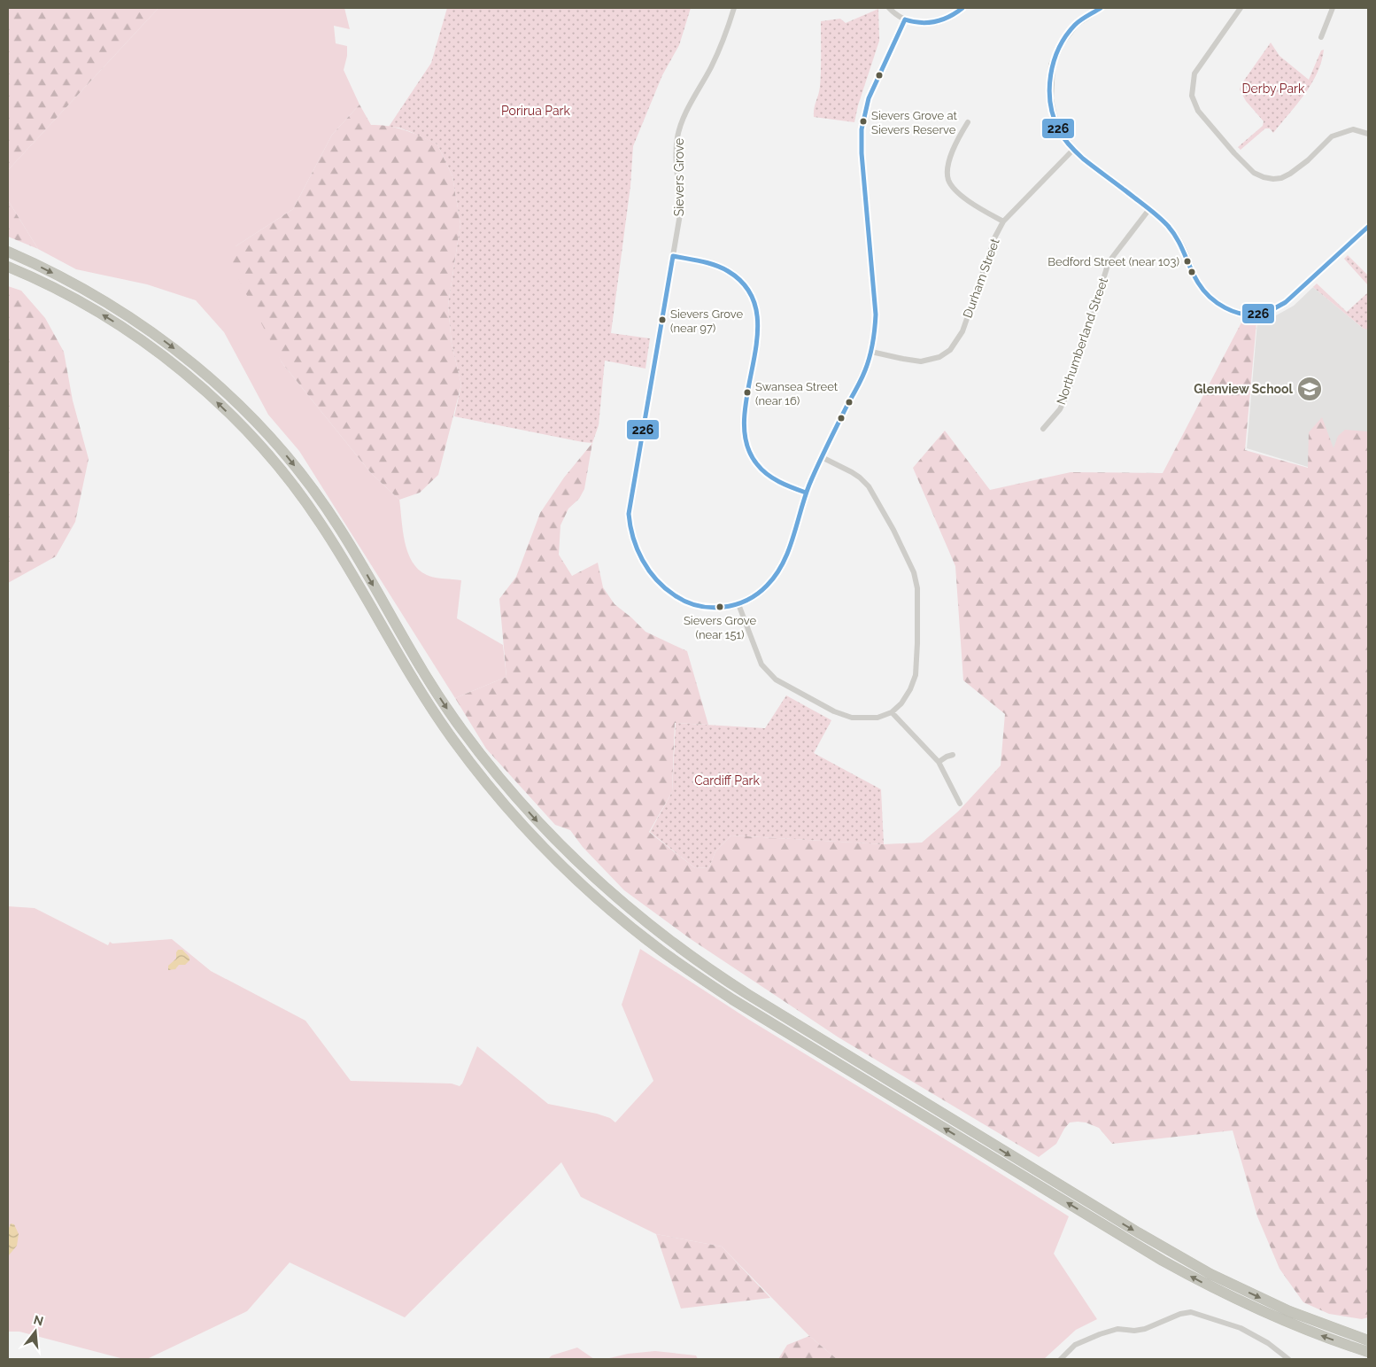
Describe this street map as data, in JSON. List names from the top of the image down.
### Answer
{
  "streets": {
    "street": ["Sievers Grove", "Durham Street", "Northumberland Street"]
  },
  "crossings": [
    ["Sievers Grove", "Durham Street"]
  ],
  "parks": ["Derby Park", "Porirua Park", "Cardiff Park"],
  "places": {
    "other": [
      "Sievers Grove at Sievers Reserve",
      "Bedford Street (near 103)",
      "Sievers Grove (near 97)",
      "Swansea Street (near 16)",
      "Sievers Grove (near 151)"
    ],
    "school or university": ["Glenview School"]
  },
  "lines": ["transit line 226"],
  "north": "top"
}
